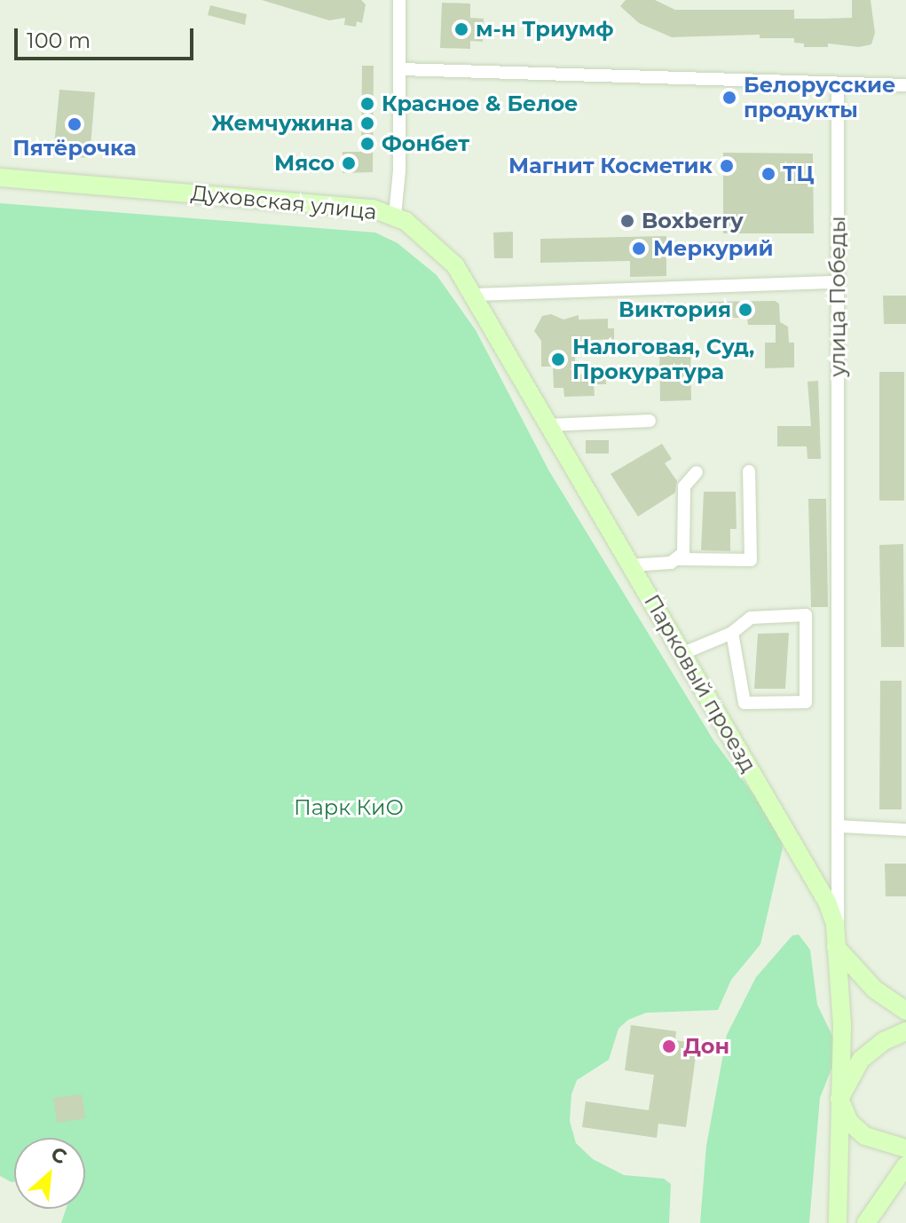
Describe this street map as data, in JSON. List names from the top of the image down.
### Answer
{
  "streets": {
    "street": ["Духовская улица", "улица Победы", "Парковый проезд"]
  },
  "crossings": [
    ["Духовская улица", "Парковый проезд"],
    ["улица Победы", "Парковый проезд"]
  ],
  "parks": ["Парк КиО"],
  "places": [
    "м-н Триумф",
    "Белорусские продукты",
    "Красное & Белое",
    "Жемчужина",
    "Пятёрочка",
    "Фонбет",
    "Мясо",
    "Магнит Косметик",
    "ТЦ",
    "Boxberry",
    "Меркурий",
    "Виктория",
    "Налоговая, Суд, Прокуратура",
    "Дон"
  ],
  "scale_bar": "100 m",
  "north": "top right"
}
